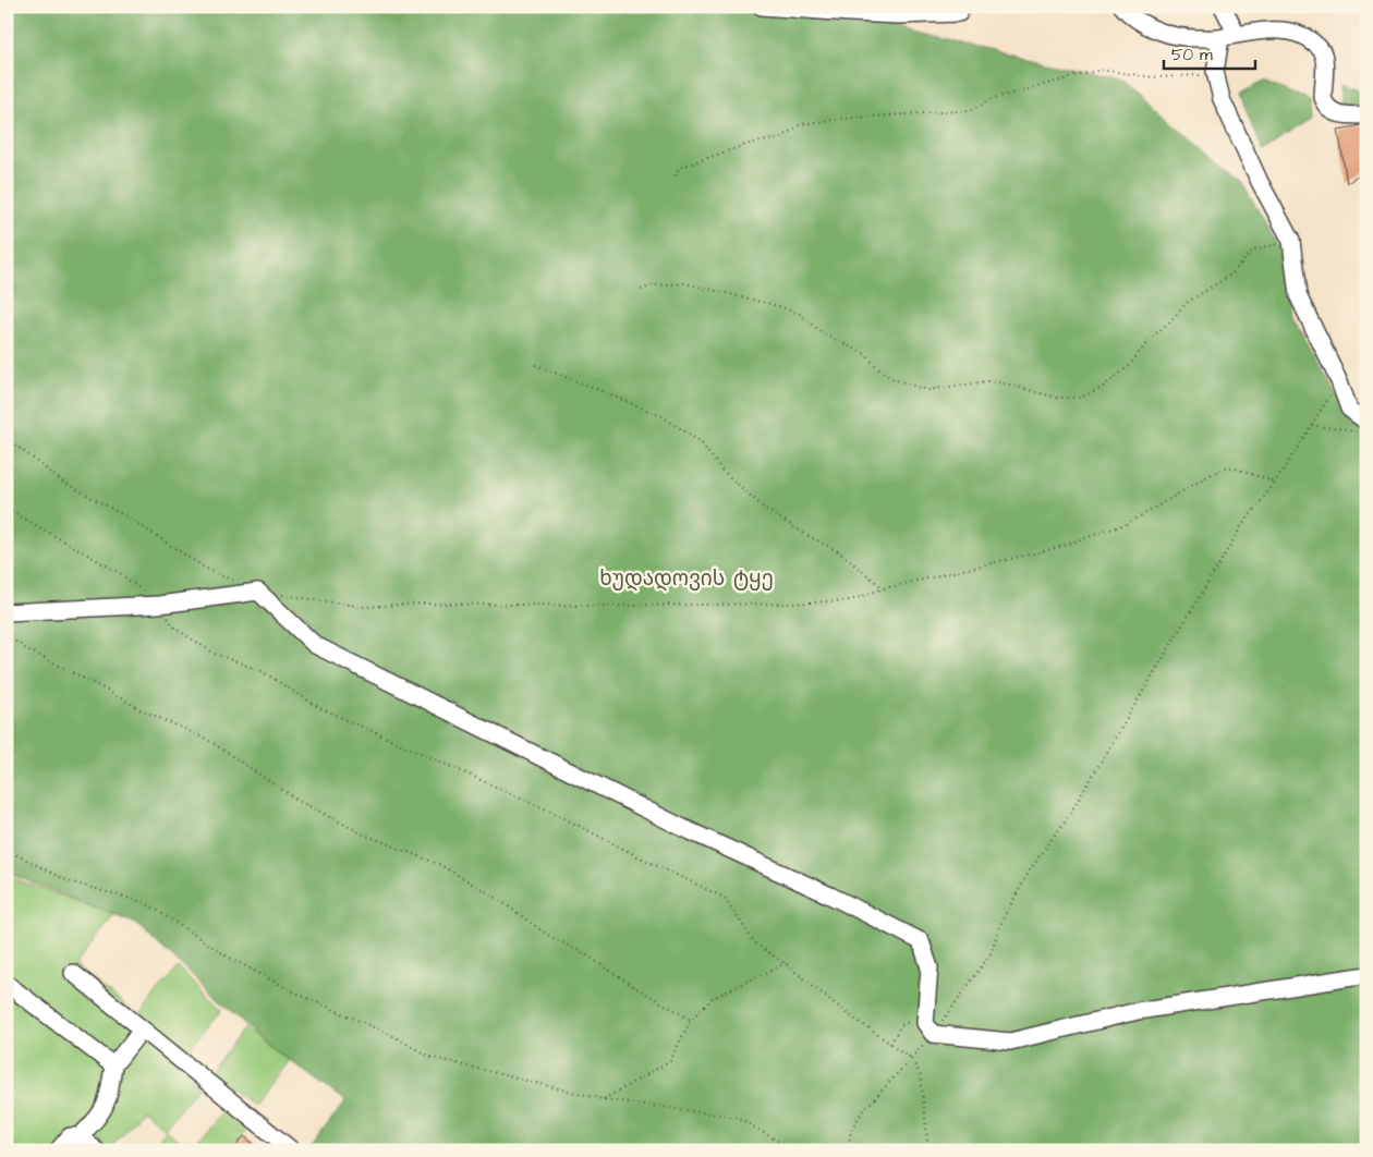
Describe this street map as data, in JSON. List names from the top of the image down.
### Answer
{
  "parks": ["ხუდადოვის ტყე"],
  "scale_bar": "50 m"
}
